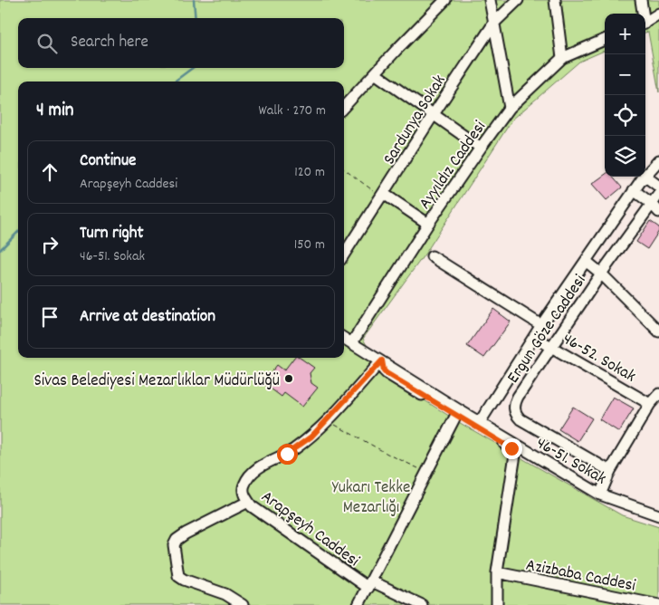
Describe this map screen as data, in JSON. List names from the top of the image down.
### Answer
{
  "streets": {
    "street": [
      "Sardunya Sokak",
      "Ayyıldız Caddesi",
      "Ergun Göze Caddesi",
      "46-52. Sokak",
      "46-51. Sokak",
      "Arapşeyh Caddesi",
      "Azizbaba Caddesi"
    ]
  },
  "crossings": [
    ["Ayyıldız Caddesi", "46-51. Sokak"],
    ["Ergun Göze Caddesi", "46-52. Sokak"],
    ["Ergun Göze Caddesi", "46-51. Sokak"],
    ["46-51. Sokak", "Arapşeyh Caddesi"],
    ["46-51. Sokak", "Azizbaba Caddesi"]
  ],
  "parks": ["Yukarı Tekke Mezarlığı"],
  "places": ["Sivas Belediyesi Mezarlıklar Müdürlüğü"],
  "page": {
    "map_buttons": ["+", "−"],
    "search": "Search here",
    "heading": ["4 min", "Walk · 270 m"],
    "list": [
      ["Continue", "Arapşeyh Caddesi", "120 m"],
      ["Turn right", "46-51. Sokak", "150 m"],
      "Arrive at destination"
    ]
  }
}
